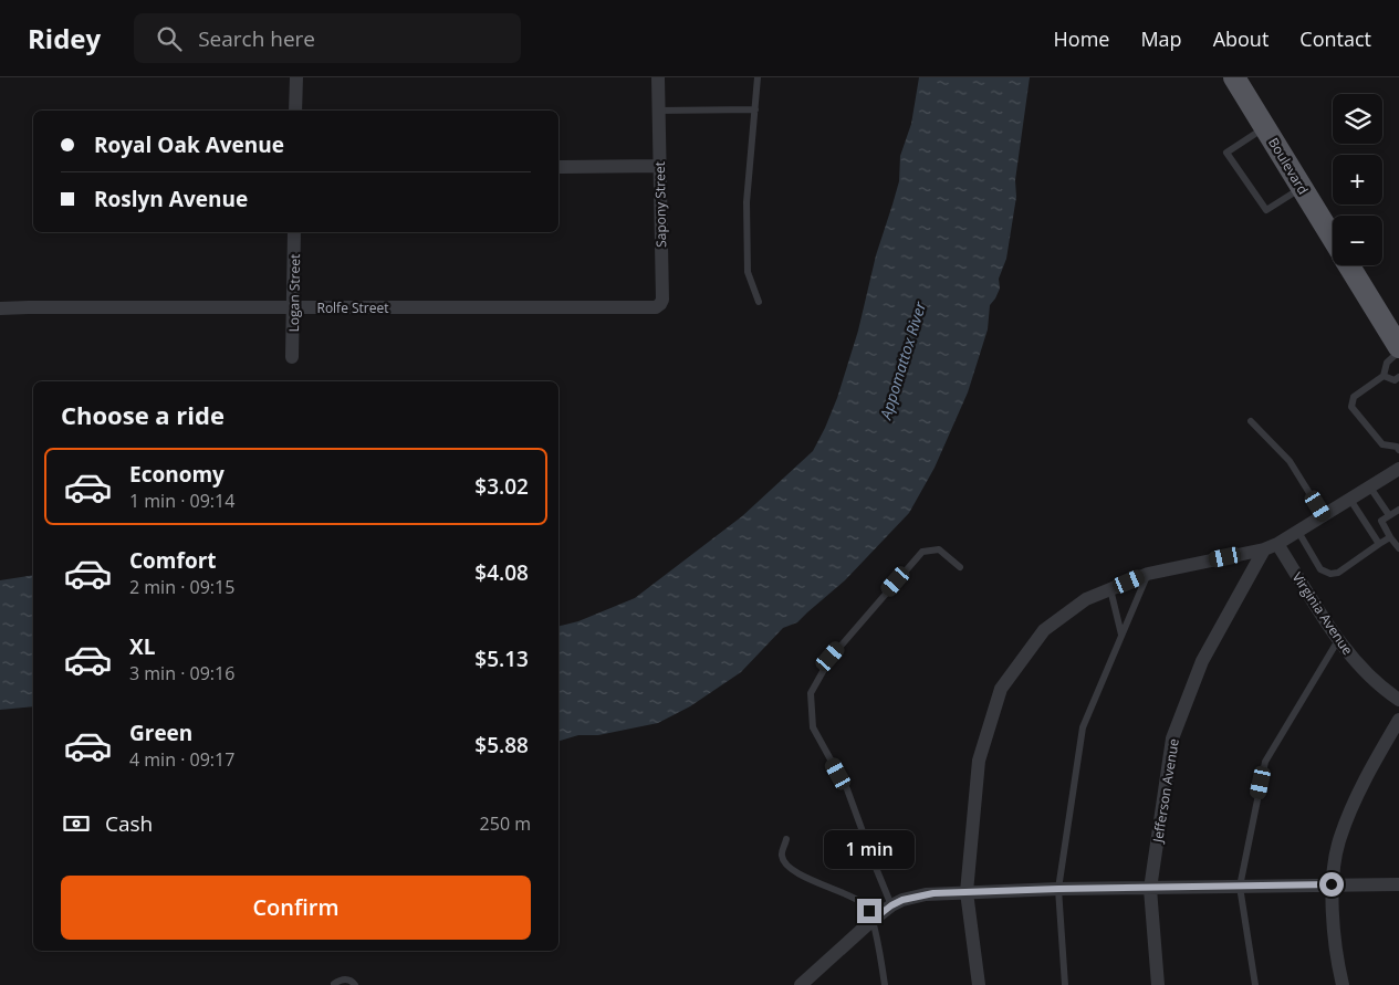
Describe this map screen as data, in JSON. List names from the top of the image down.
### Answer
{
  "streets": {
    "main road": ["Boulevard"],
    "street": [
      "Sapony Street",
      "Logan Street",
      "Rolfe Street",
      "Virginia Avenue",
      "Jefferson Avenue"
    ]
  },
  "crossings": [
    ["Sapony Street", "Rolfe Street"],
    ["Logan Street", "Rolfe Street"]
  ],
  "water": ["Appomattox River"],
  "page": {
    "header": "Ridey",
    "search": "Search here",
    "nav": [
      "Home",
      "Map",
      "About",
      "Contact"
    ],
    "map_buttons": ["+", "−"],
    "banner": ["Royal Oak Avenue", "Roslyn Avenue"],
    "heading": "Choose a ride",
    "list": [
      {
        "name": "Economy",
        "note": "1 min · 09:14",
        "value": "$3.02"
      },
      {
        "name": "Comfort",
        "note": "2 min · 09:15",
        "value": "$4.08"
      },
      {
        "name": "XL",
        "note": "3 min · 09:16",
        "value": "$5.13"
      },
      {
        "name": "Green",
        "note": "4 min · 09:17",
        "value": "$5.88"
      }
    ],
    "pay": ["Cash", "250 m"],
    "bubble": "1 min",
    "buttons": "Confirm"
  }
}
